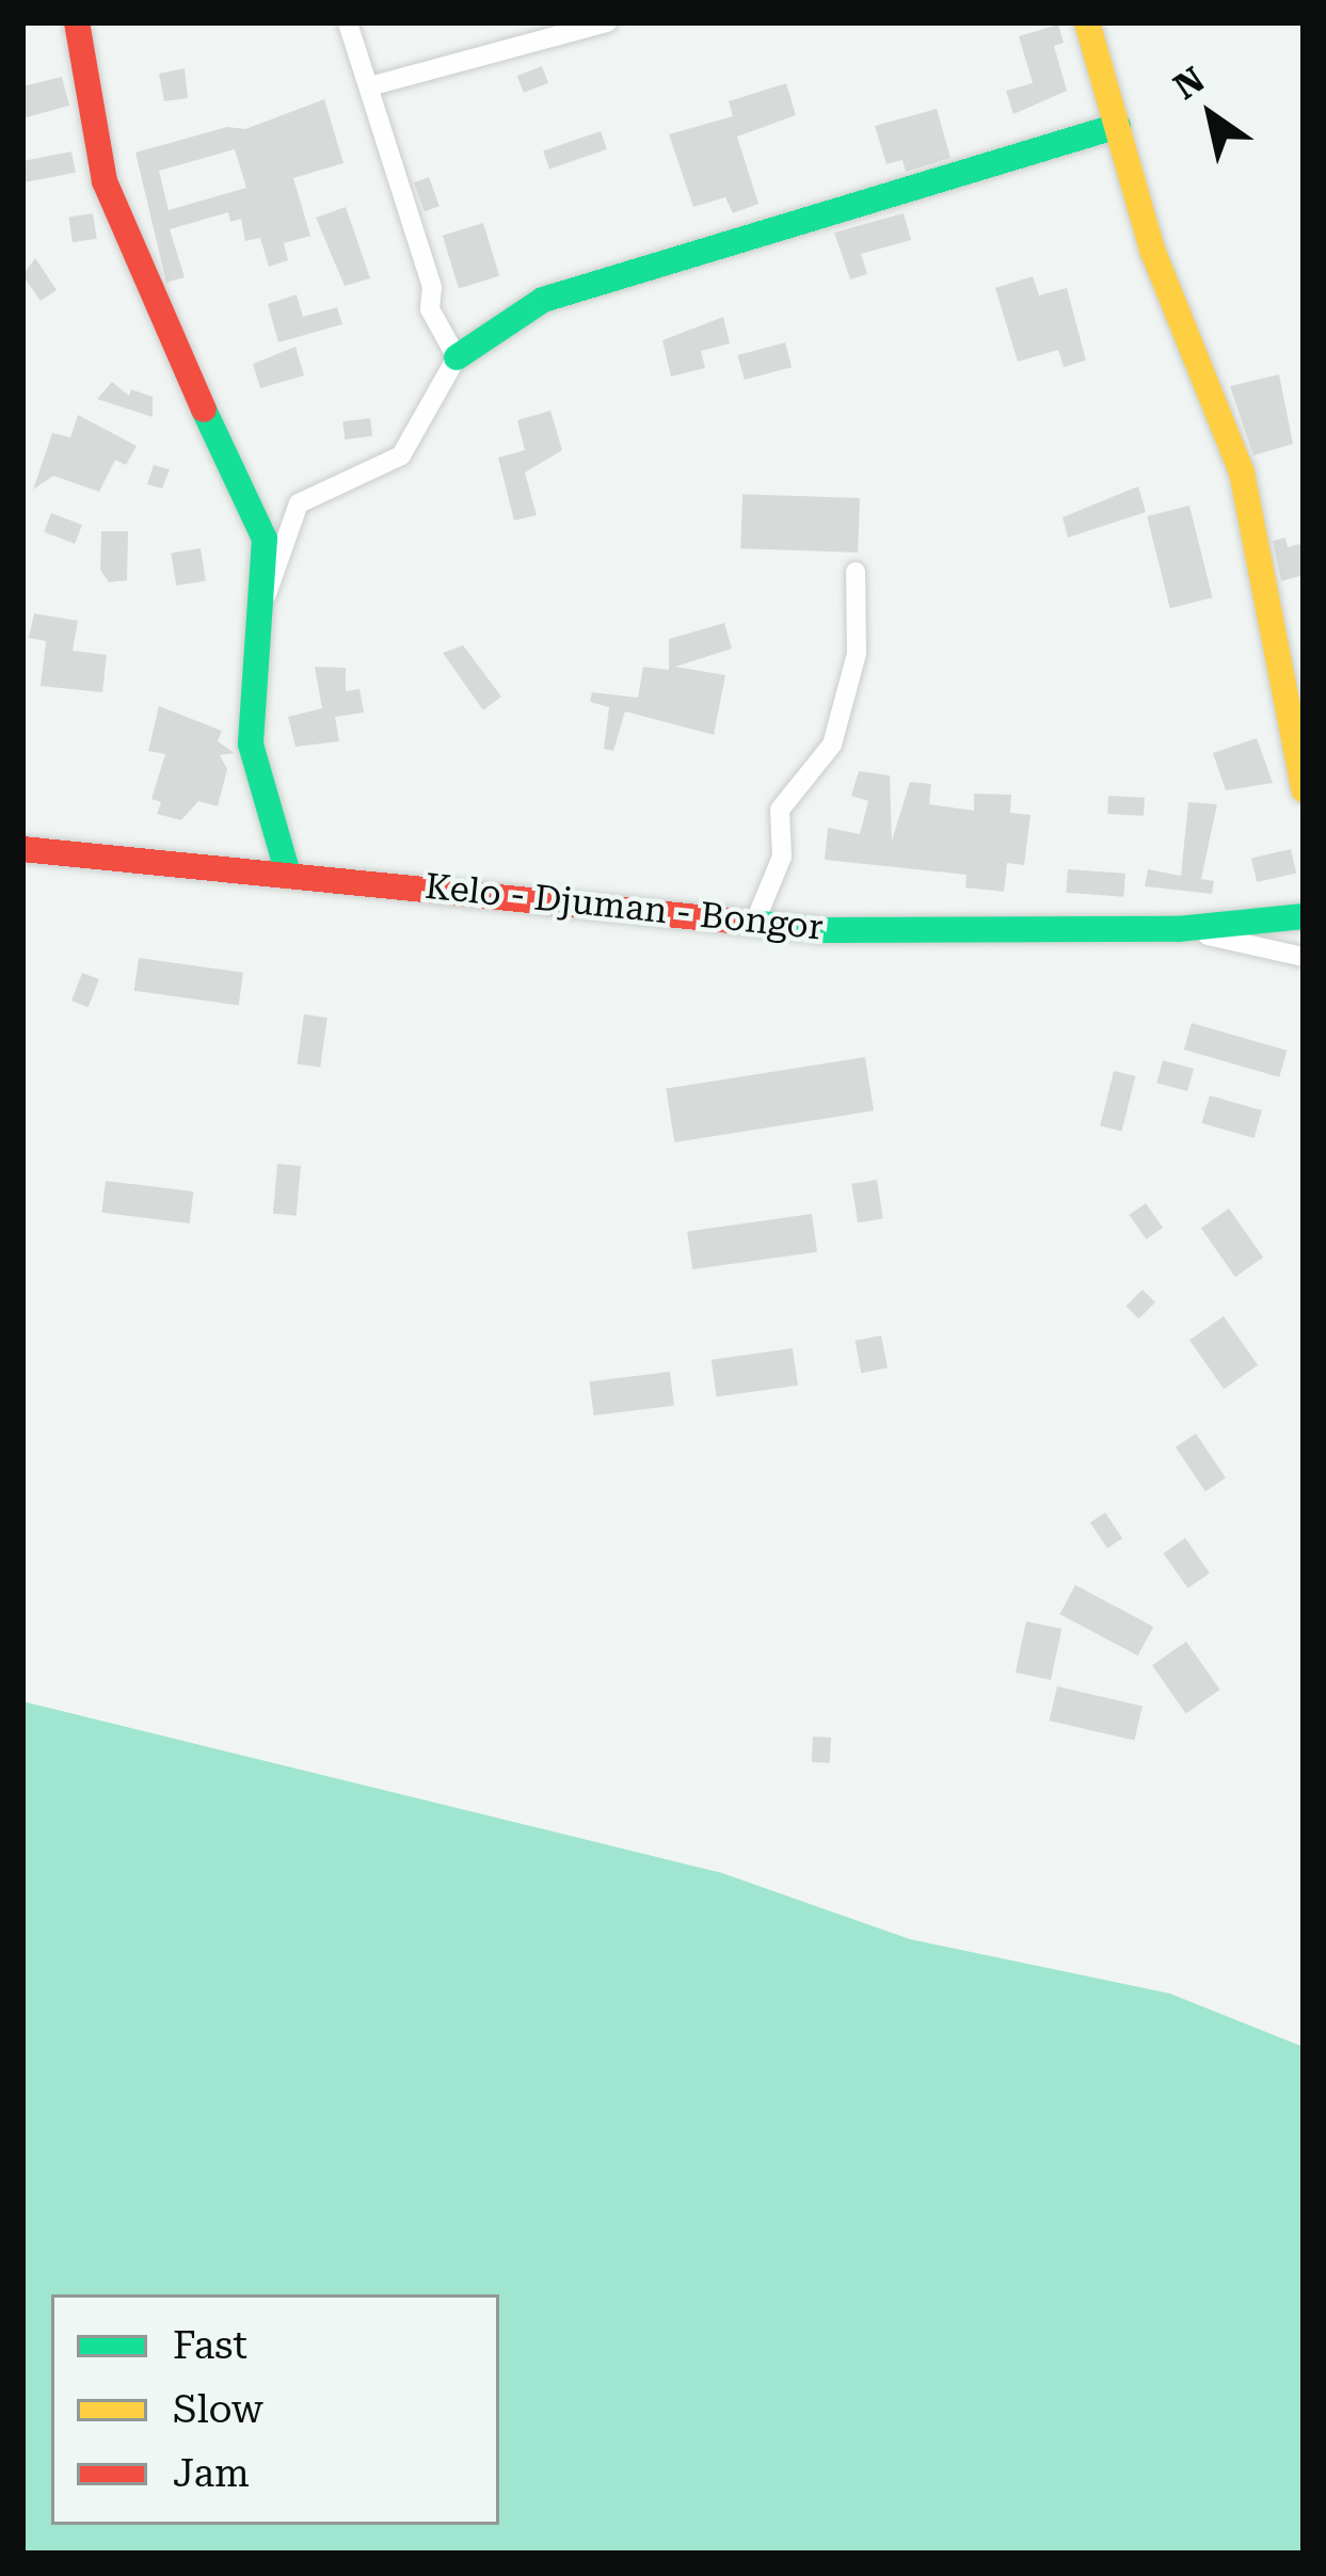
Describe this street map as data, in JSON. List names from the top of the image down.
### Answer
{
  "streets": {
    "main road": ["Kelo - Djuman - Bongor"]
  },
  "legend": ["Fast", "Slow", "Jam"],
  "north": "top left"
}
